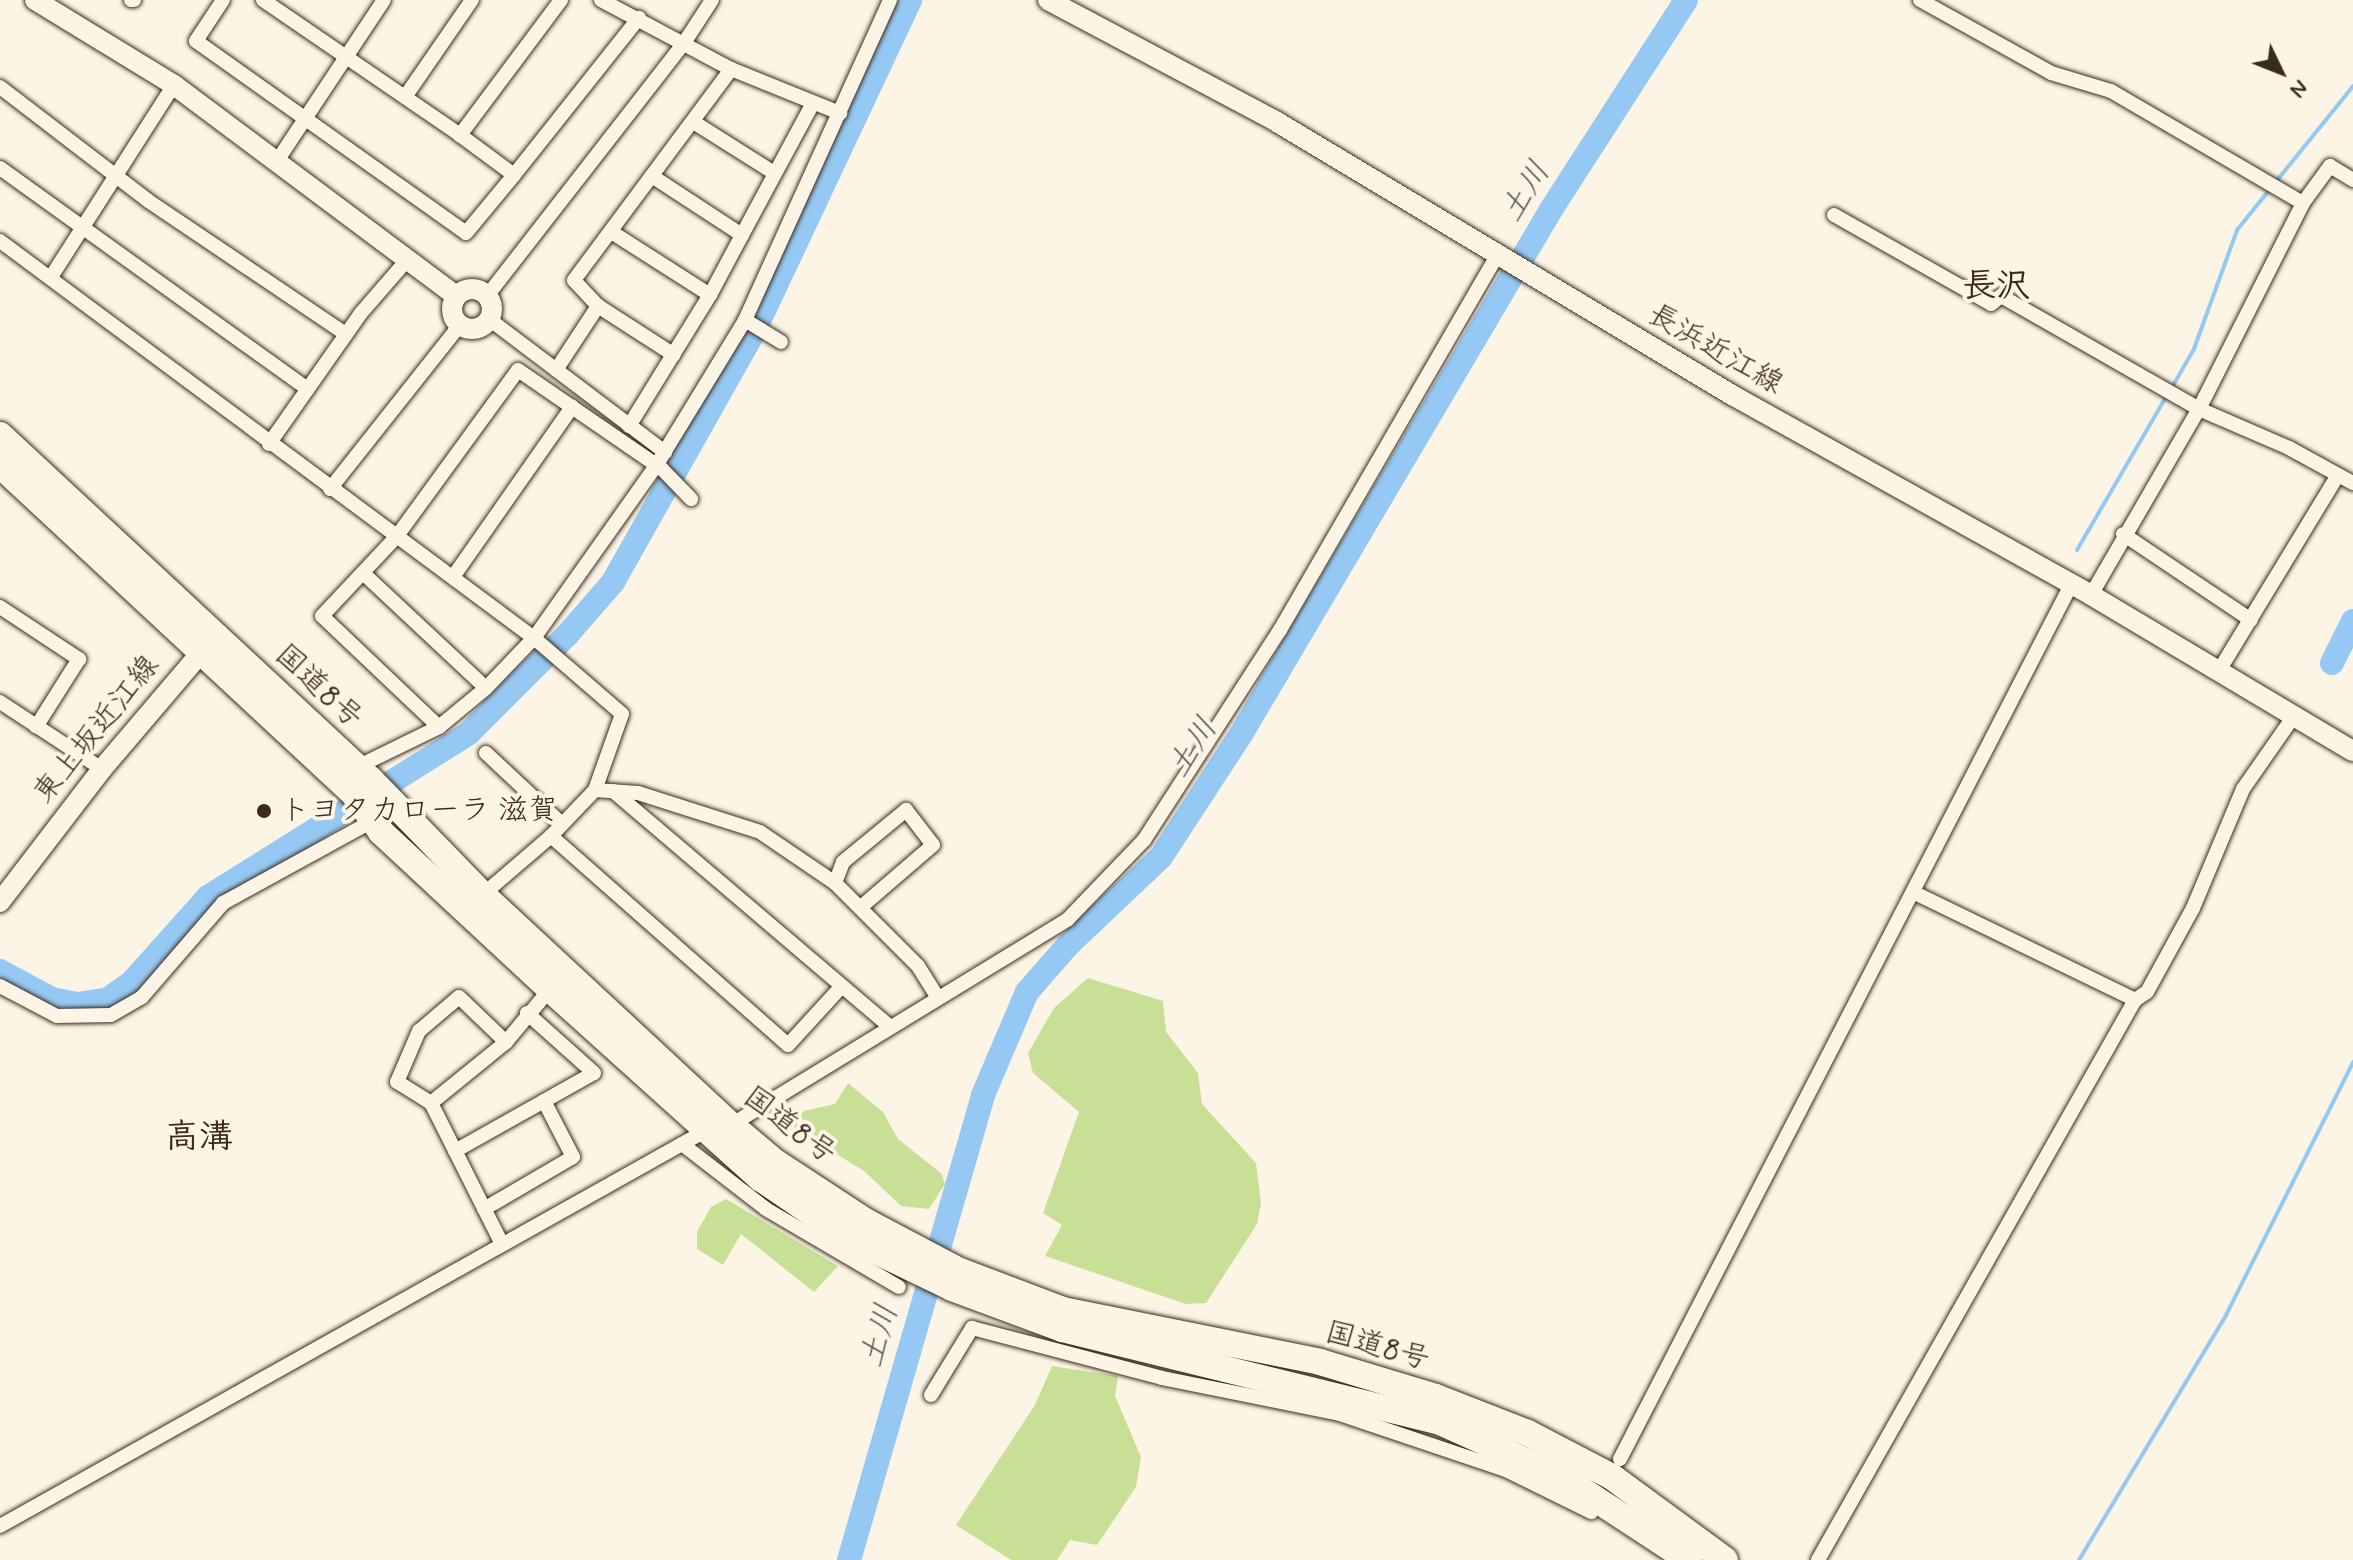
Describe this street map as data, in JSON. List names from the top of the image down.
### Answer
{
  "streets": {
    "highway": ["国道8号"],
    "main road": ["長浜近江線", "東上坂近江線"]
  },
  "crossings": [
    ["国道8号", "東上坂近江線"]
  ],
  "districts": ["長沢", "高溝"],
  "water": ["土川"],
  "places": ["トヨタカローラ 滋賀"],
  "north": "bottom right"
}
